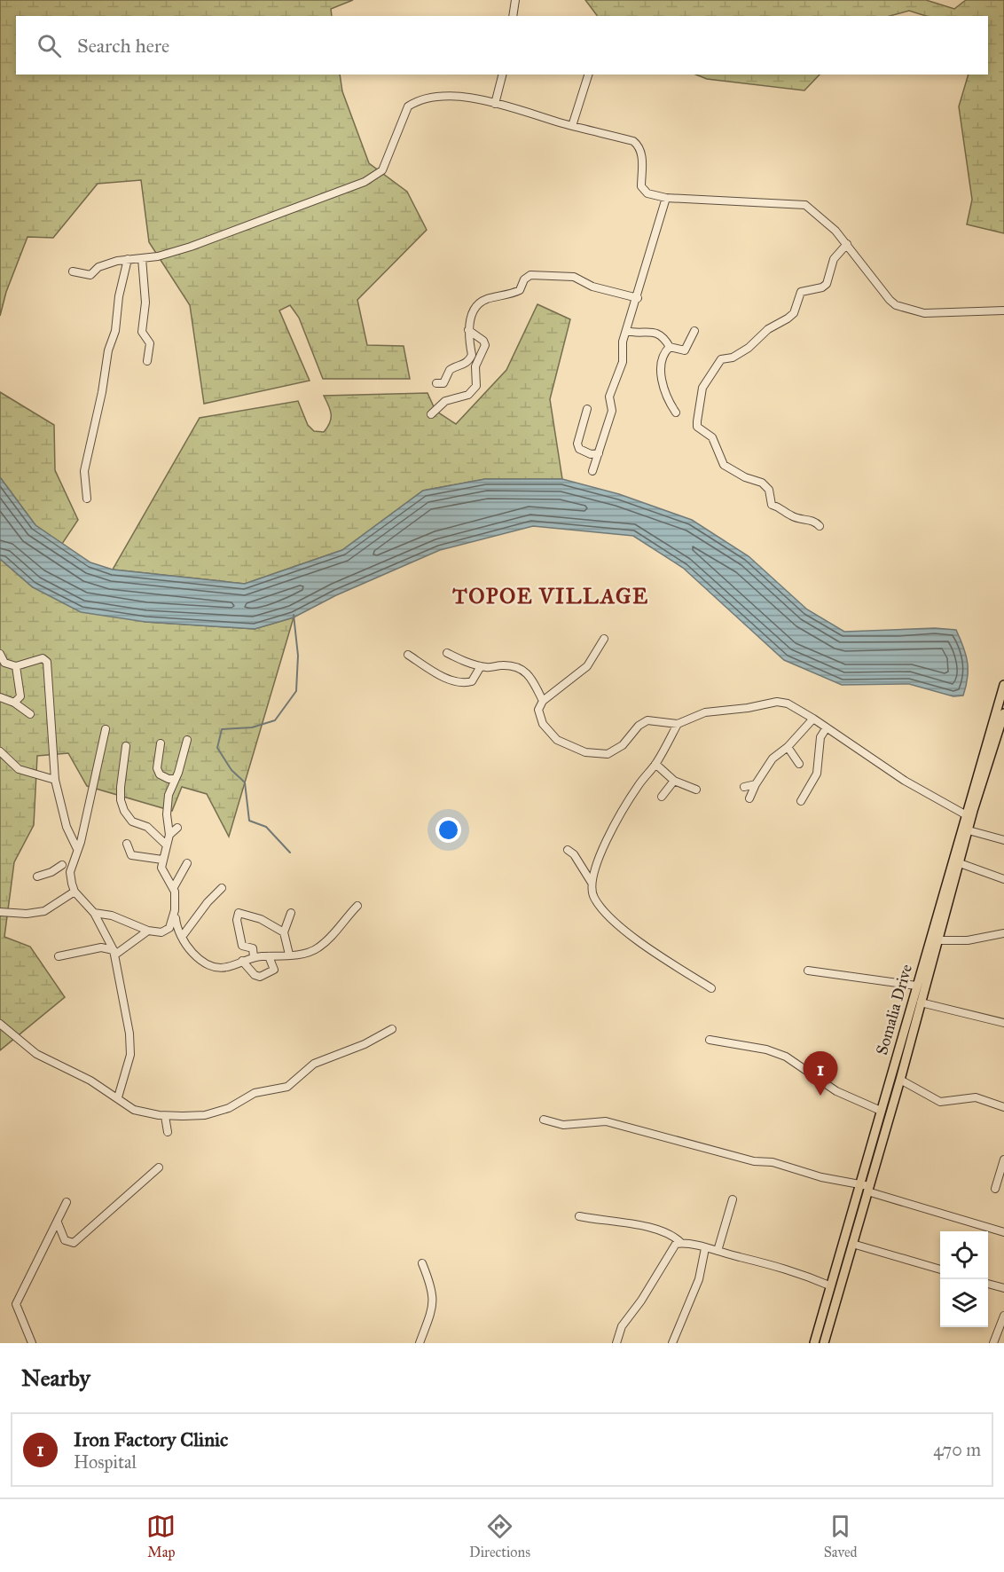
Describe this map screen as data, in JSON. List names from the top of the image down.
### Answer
{
  "streets": {
    "main road": ["Somalia Drive"]
  },
  "districts": ["TOPOE VILLAGE"],
  "page": {
    "search": "Search here",
    "pins": "1",
    "heading": "Nearby",
    "list": [
      {
        "mark": "1",
        "name": "Iron Factory Clinic",
        "note": "Hospital",
        "value": "470 m"
      }
    ],
    "nav": ["Map", "Directions", "Saved"]
  }
}
